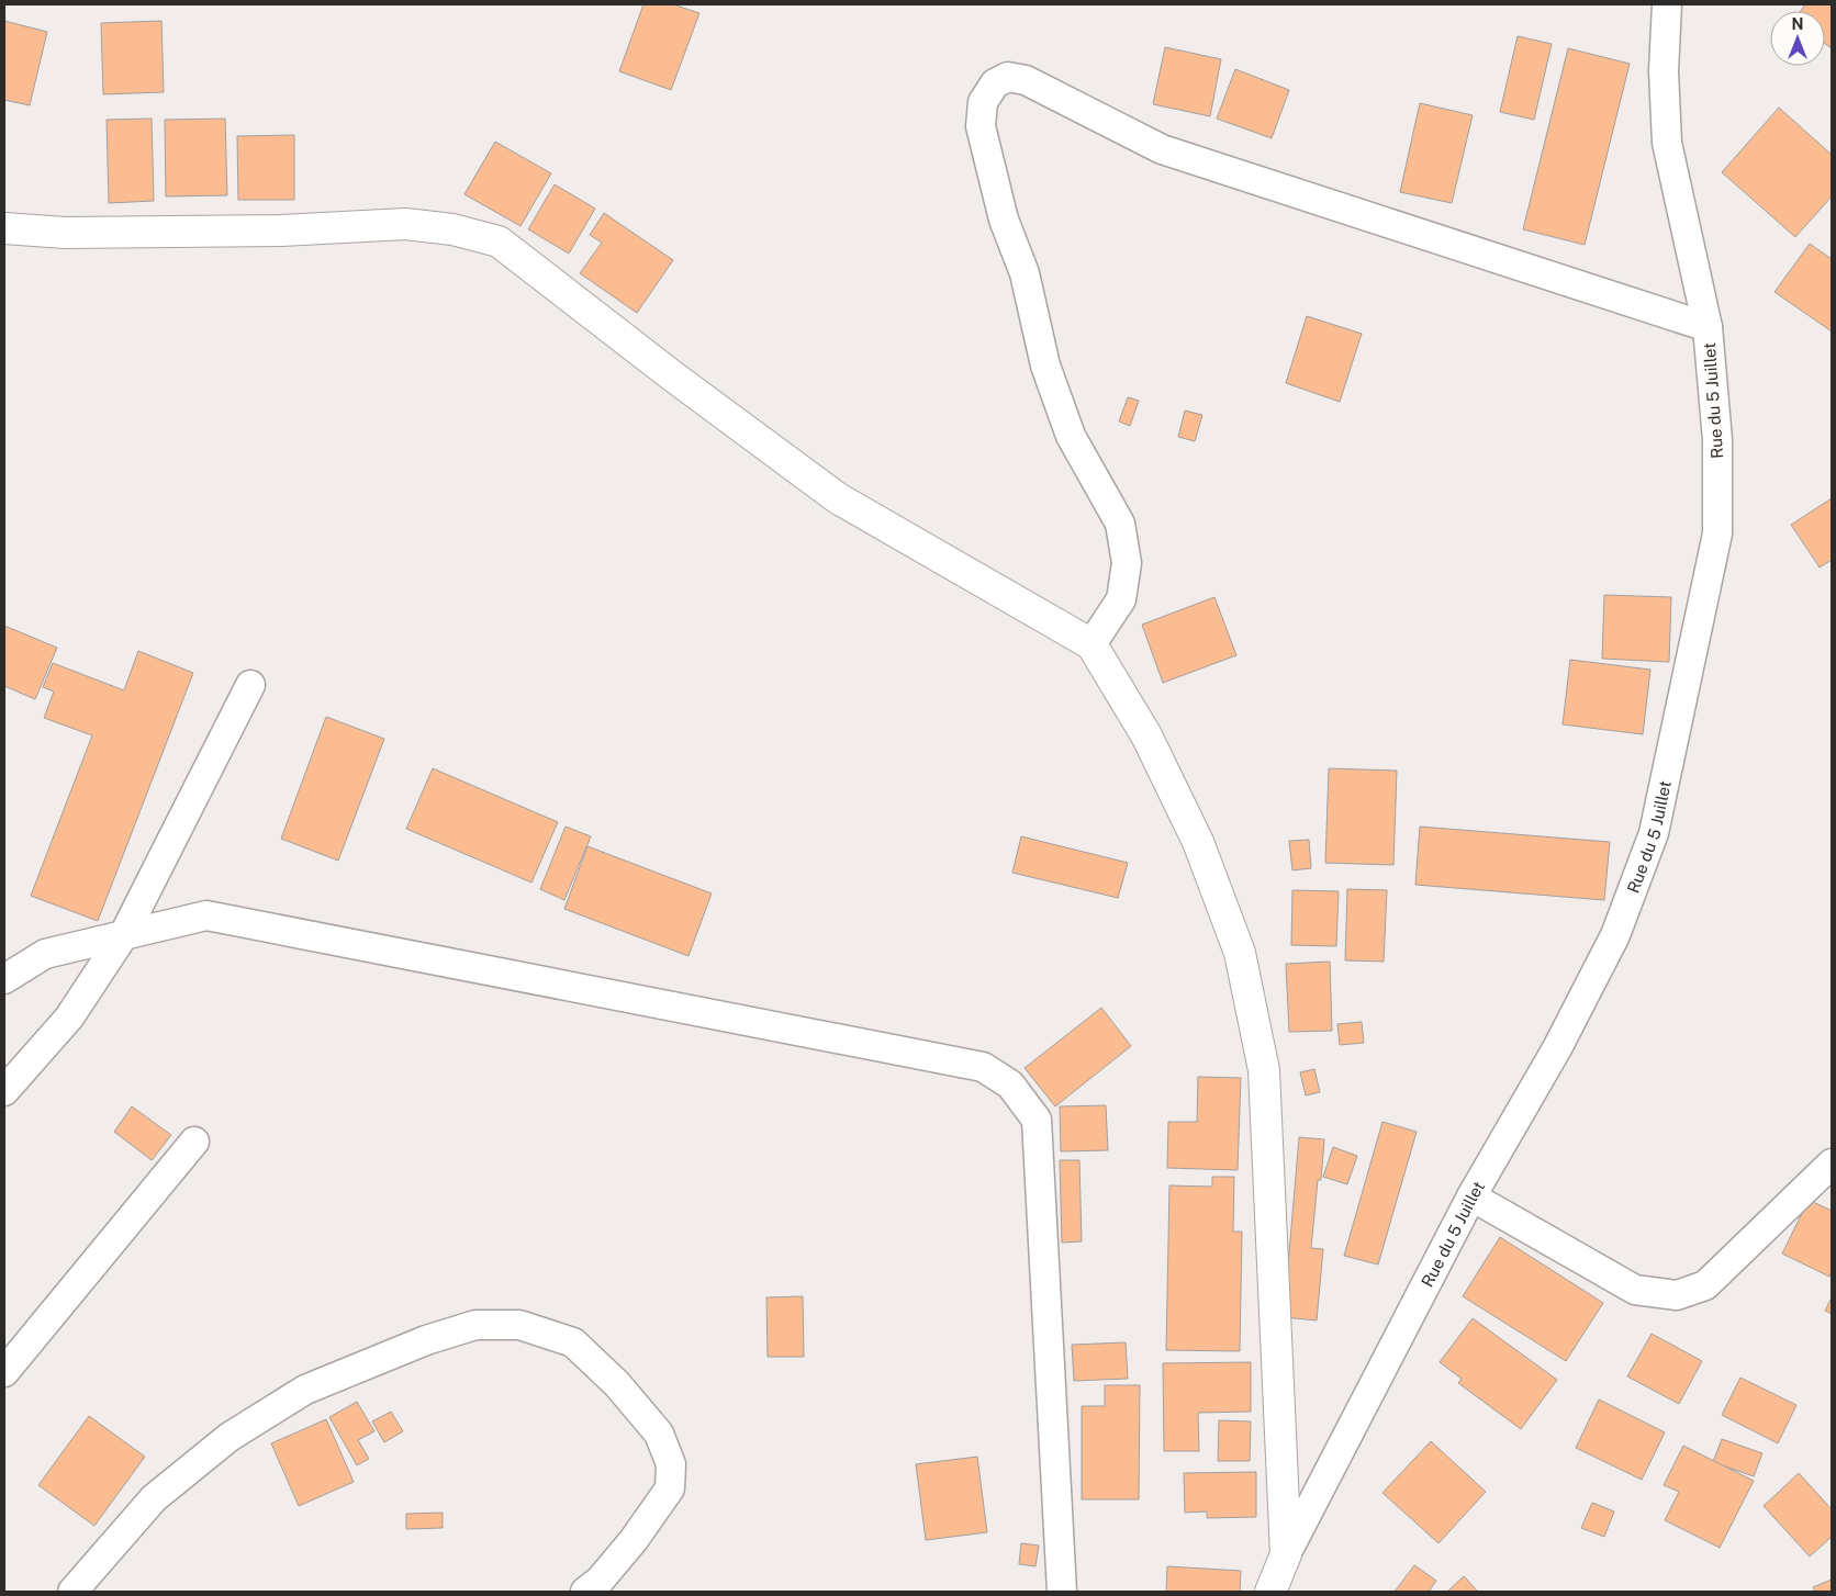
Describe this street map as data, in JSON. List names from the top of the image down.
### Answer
{
  "streets": {
    "street": ["Rue du 5 Juillet"]
  },
  "north": "top"
}
